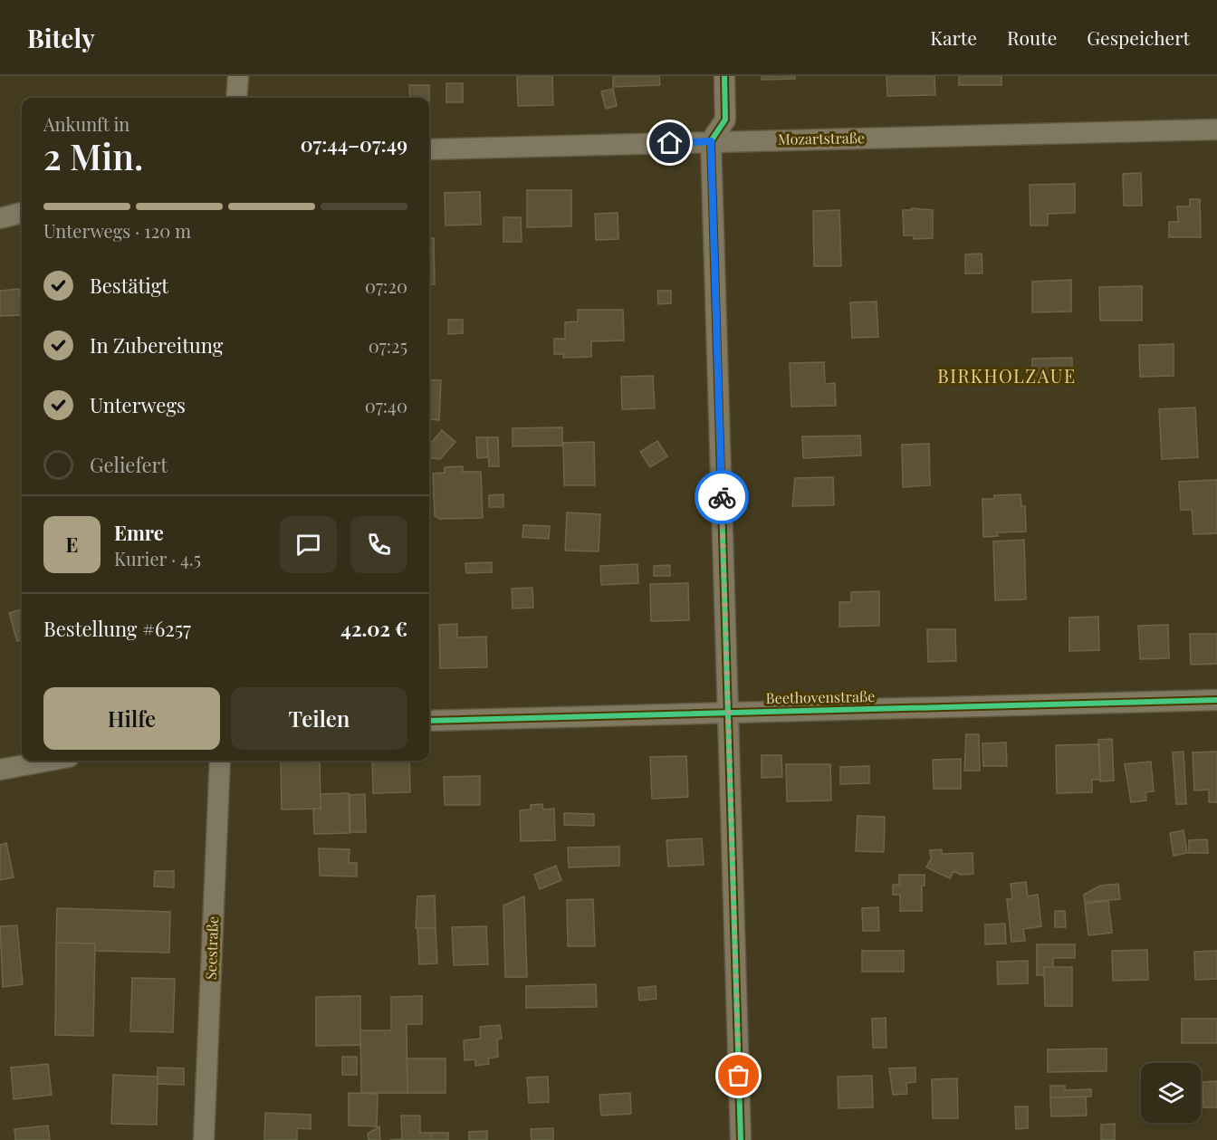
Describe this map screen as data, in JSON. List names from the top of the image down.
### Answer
{
  "streets": {
    "street": ["Mozartstraße", "Beethovenstraße", "Seestraße"]
  },
  "districts": ["BIRKHOLZAUE"],
  "page": {
    "header": "Bitely",
    "nav": ["Karte", "Route", "Gespeichert"],
    "heading": ["2 Min.", "Ankunft in", "07:44–07:49"],
    "panel": [
      "Emre",
      "Kurier · 4.5",
      "Bestellung #6257",
      "42.02 €"
    ],
    "bar": "Unterwegs · 120 m",
    "list": [
      ["Bestätigt", "07:20"],
      ["In Zubereitung", "07:25"],
      ["Unterwegs", "07:40"],
      "Geliefert"
    ],
    "round": "E",
    "buttons": ["Hilfe", "Teilen"]
  }
}
